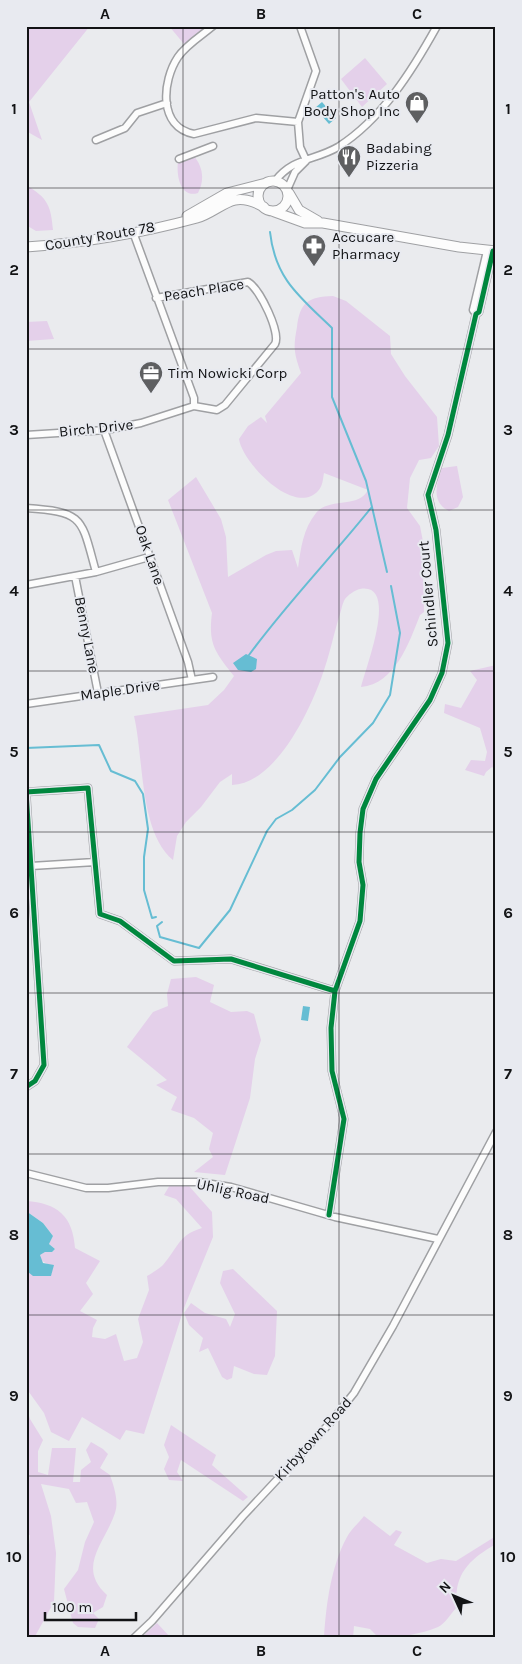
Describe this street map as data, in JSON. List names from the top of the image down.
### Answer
{
  "streets": {
    "street": [
      "County Route 78",
      "Peach Place",
      "Birch Drive",
      "Oak Lane",
      "Schindler Court",
      "Benny Lane",
      "Maple Drive",
      "Uhlig Road",
      "Kirbytown Road"
    ]
  },
  "crossings": [
    ["Peach Place", "Birch Drive"],
    ["Birch Drive", "Oak Lane"],
    ["Oak Lane", "Maple Drive"],
    ["Schindler Court", "Uhlig Road"],
    ["Benny Lane", "Maple Drive"],
    ["Uhlig Road", "Kirbytown Road"]
  ],
  "places": {
    "shop": ["Patton's Auto Body Shop Inc"],
    "restaurant": ["Badabing Pizzeria"],
    "pharmacy": ["Accucare Pharmacy"],
    "office": ["Tim Nowicki Corp"]
  },
  "scale_bar": "100 m",
  "north": "top left",
  "grid": {
    "columns": ["A", "B", "C"],
    "rows": [
      "1",
      "2",
      "3",
      "4",
      "5",
      "6",
      "7",
      "8",
      "9",
      "10"
    ]
  }
}
